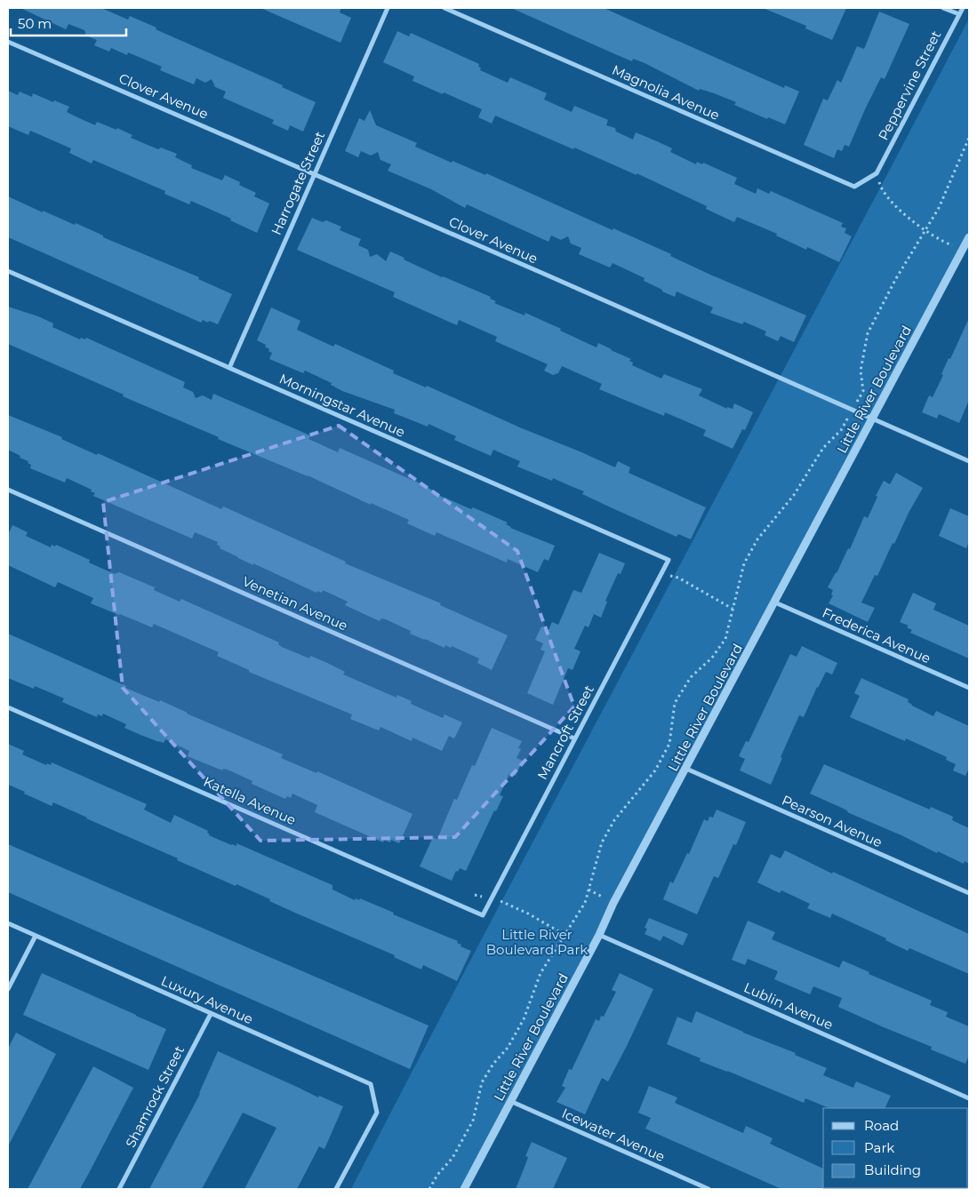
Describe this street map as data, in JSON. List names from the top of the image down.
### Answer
{
  "streets": {
    "street": [
      "Peppervine Street",
      "Magnolia Avenue",
      "Clover Avenue",
      "Harrogate Street",
      "Little River Boulevard",
      "Morningstar Avenue",
      "Venetian Avenue",
      "Frederica Avenue",
      "Mancroft Street",
      "Katella Avenue",
      "Pearson Avenue",
      "Luxury Avenue",
      "Lublin Avenue",
      "Shamrock Street",
      "Icewater Avenue"
    ]
  },
  "crossings": [
    ["Peppervine Street", "Magnolia Avenue"],
    ["Clover Avenue", "Harrogate Street"],
    ["Clover Avenue", "Little River Boulevard"],
    ["Harrogate Street", "Morningstar Avenue"],
    ["Little River Boulevard", "Frederica Avenue"],
    ["Little River Boulevard", "Pearson Avenue"],
    ["Little River Boulevard", "Lublin Avenue"],
    ["Little River Boulevard", "Icewater Avenue"],
    ["Morningstar Avenue", "Mancroft Street"],
    ["Venetian Avenue", "Mancroft Street"],
    ["Mancroft Street", "Katella Avenue"],
    ["Luxury Avenue", "Shamrock Street"]
  ],
  "parks": ["Little River Boulevard Park"],
  "legend": ["Road", "Park", "Building"],
  "scale_bar": "50 m"
}
